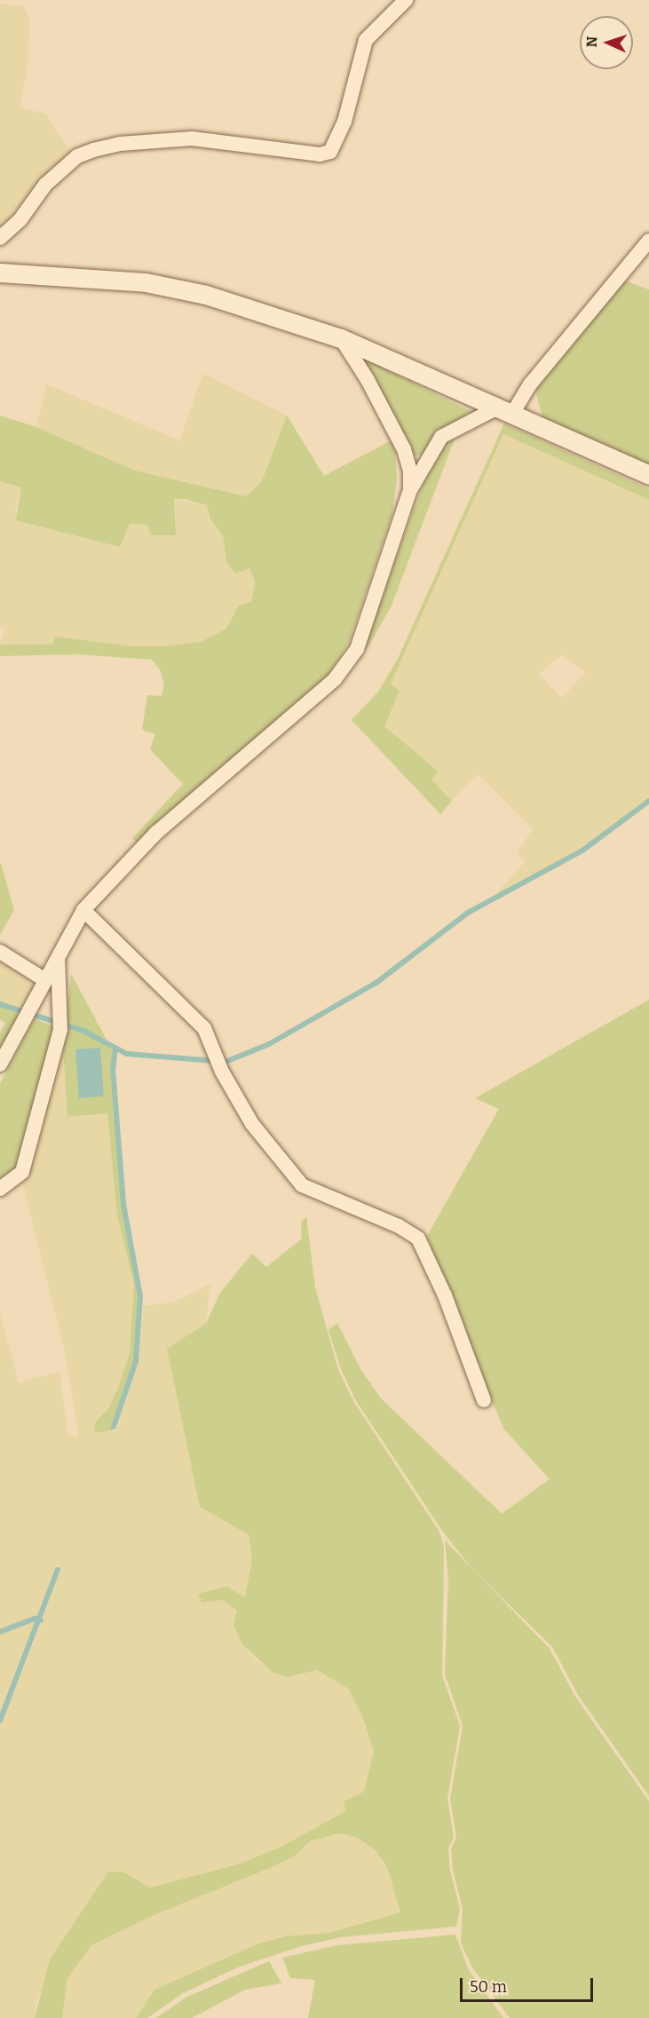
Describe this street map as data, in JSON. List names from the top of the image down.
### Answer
{
  "scale_bar": "50 m",
  "north": "left"
}
